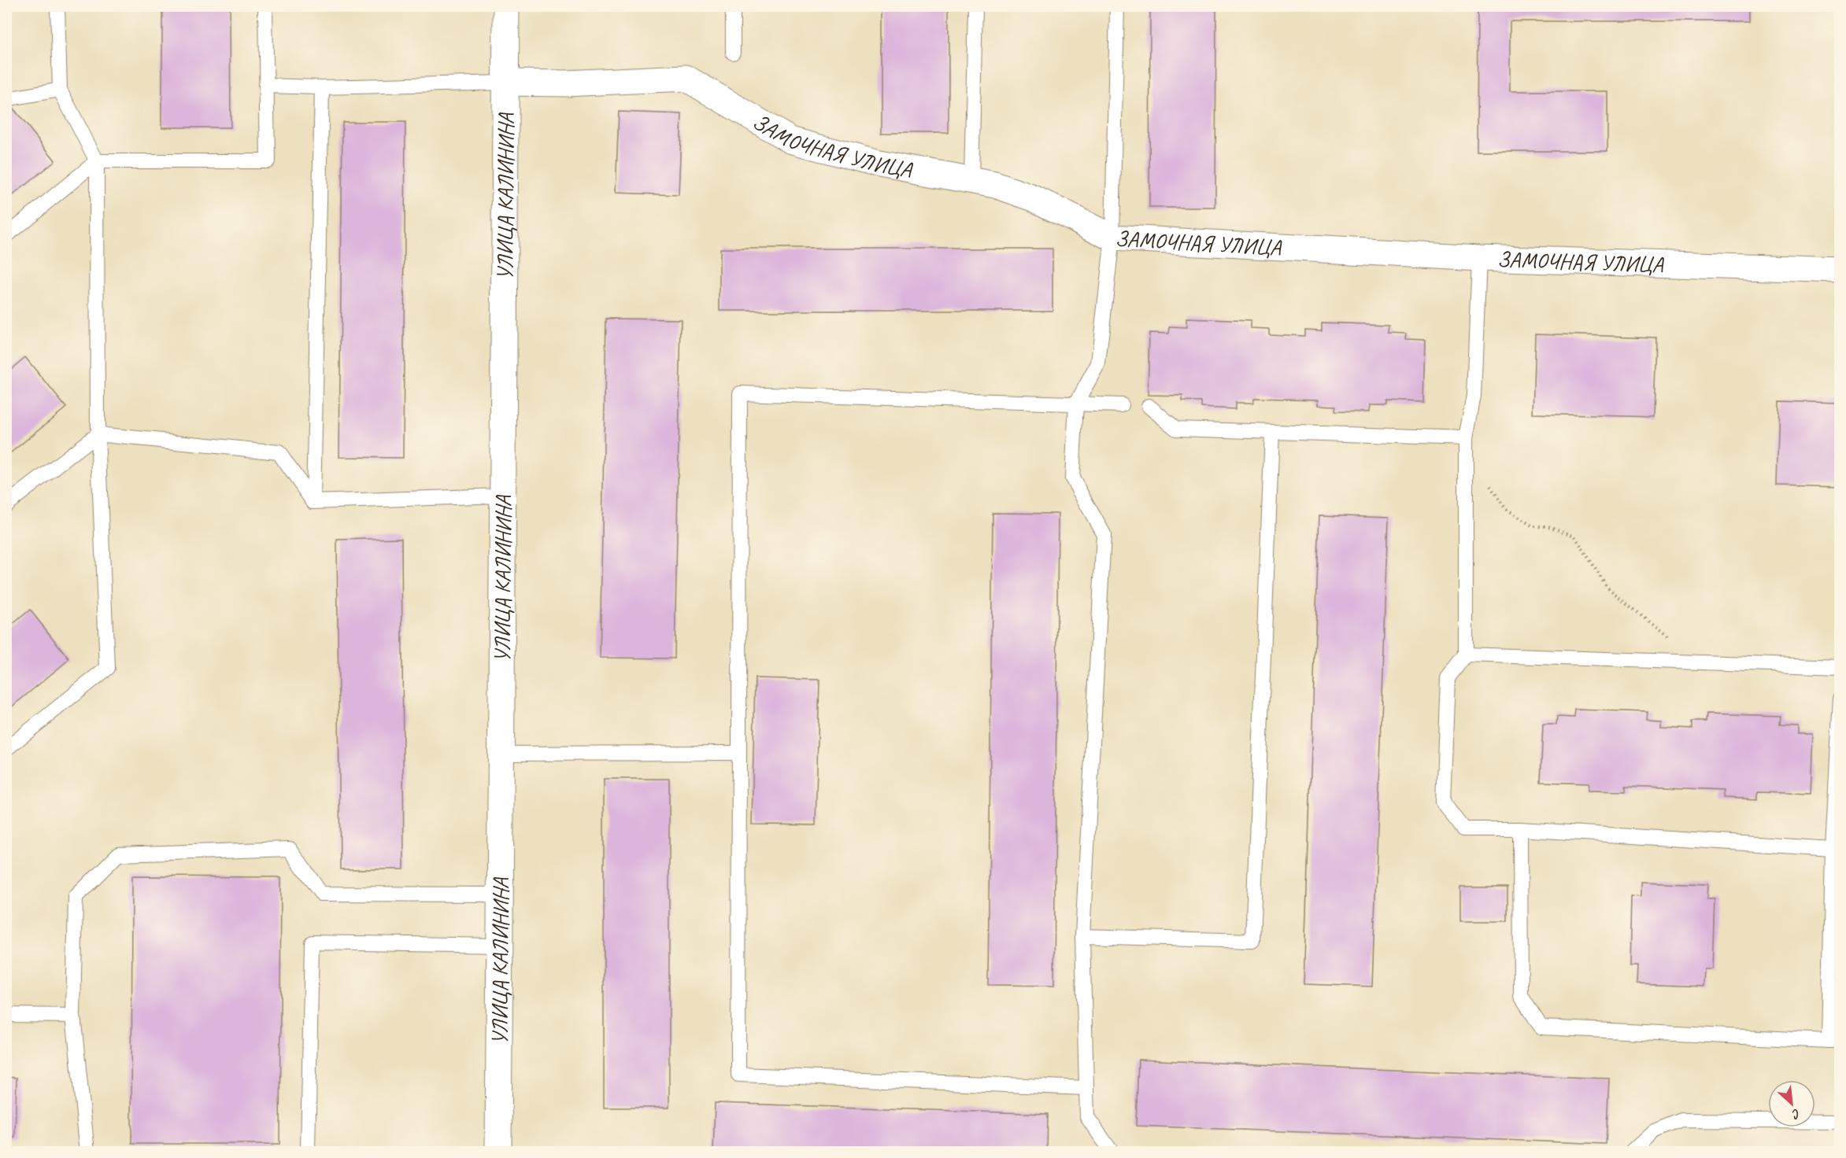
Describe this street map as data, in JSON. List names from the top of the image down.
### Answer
{
  "streets": {
    "street": ["ЗАМОЧНАЯ УЛИЦА", "УЛИЦА КАЛИНИНА"]
  },
  "crossings": [
    ["ЗАМОЧНАЯ УЛИЦА", "УЛИЦА КАЛИНИНА"]
  ],
  "north": "bottom right"
}
